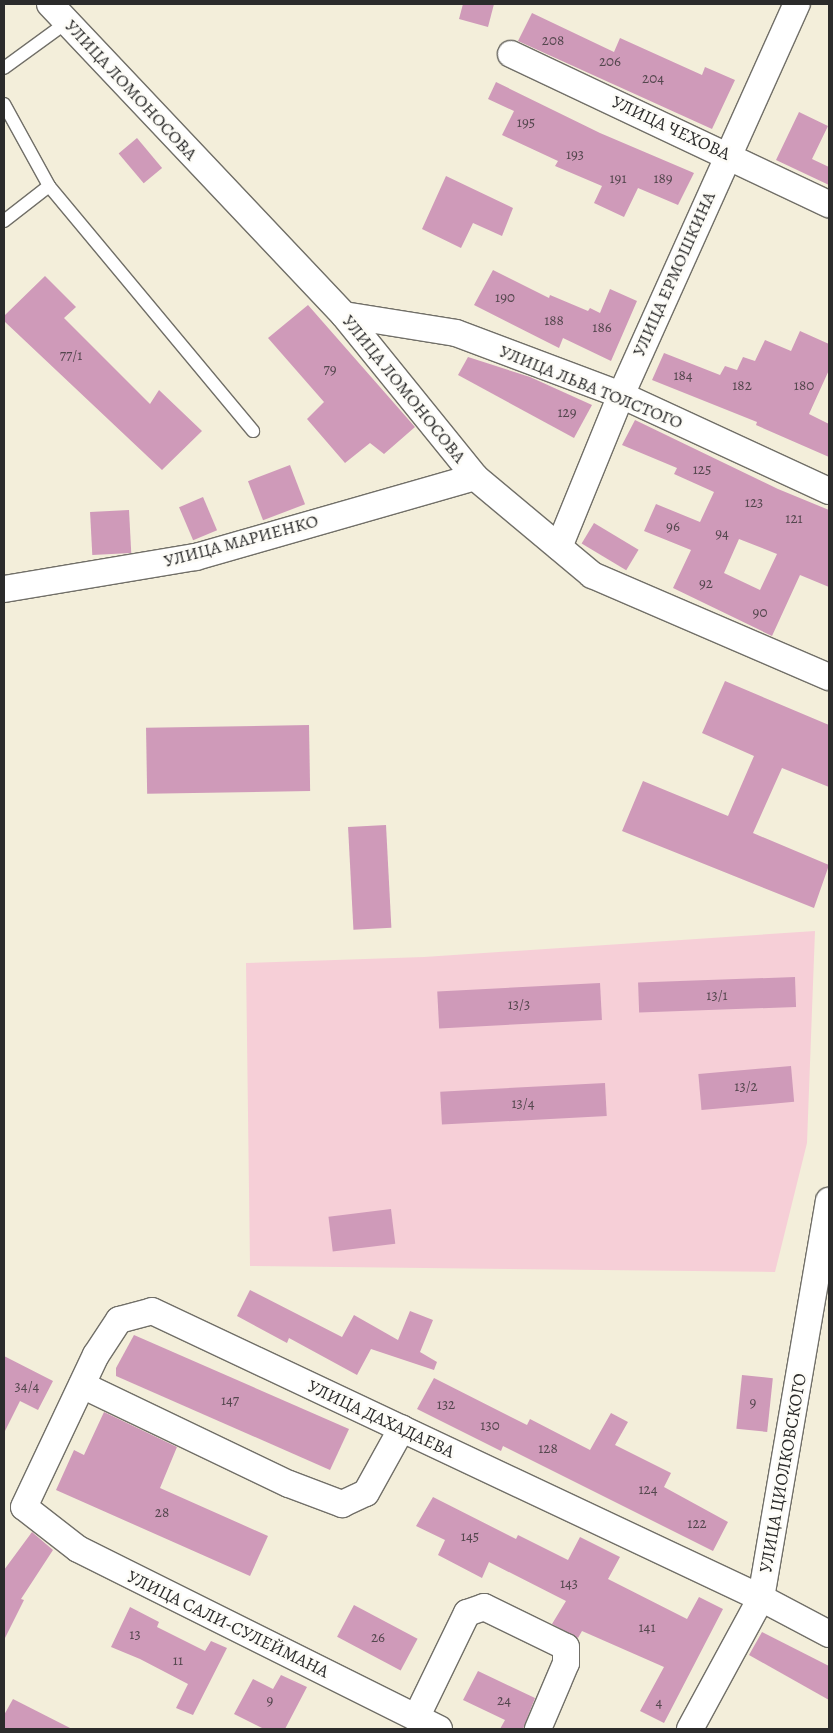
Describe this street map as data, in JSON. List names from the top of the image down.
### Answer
{
  "streets": {
    "street": [
      "УЛИЦА ЛОМОНОСОВА",
      "УЛИЦА ЧЕХОВА",
      "УЛИЦА ЕРМОШКИНА",
      "УЛИЦА ЛЬВА ТОЛСТОГО",
      "УЛИЦА МАРИЕНКО",
      "УЛИЦА ДАХАДАЕВА",
      "УЛИЦА ЦИОЛКОВСКОГО",
      "УЛИЦА САЛИ-СУЛЕЙМАНА"
    ]
  },
  "crossings": [
    ["УЛИЦА ЛОМОНОСОВА", "УЛИЦА ЕРМОШКИНА"],
    ["УЛИЦА ЛОМОНОСОВА", "УЛИЦА ЛЬВА ТОЛСТОГО"],
    ["УЛИЦА ЛОМОНОСОВА", "УЛИЦА МАРИЕНКО"],
    ["УЛИЦА ЧЕХОВА", "УЛИЦА ЕРМОШКИНА"],
    ["УЛИЦА ЕРМОШКИНА", "УЛИЦА ЛЬВА ТОЛСТОГО"],
    ["УЛИЦА ДАХАДАЕВА", "УЛИЦА ЦИОЛКОВСКОГО"],
    ["УЛИЦА ДАХАДАЕВА", "УЛИЦА САЛИ-СУЛЕЙМАНА"]
  ],
  "house_numbers": [
    "208",
    "206",
    "204",
    "195",
    "193",
    "191",
    "189",
    "190",
    "188",
    "186",
    "77/1",
    "79",
    "184",
    "182",
    "180",
    "129",
    "125",
    "123",
    "121",
    "96",
    "94",
    "92",
    "90",
    "13/1",
    "13/3",
    "13/2",
    "13/4",
    "34/4",
    "147",
    "9",
    "132",
    "130",
    "128",
    "124",
    "28",
    "122",
    "145",
    "143",
    "141",
    "13",
    "26",
    "11",
    "9",
    "24",
    "4"
  ]
}
